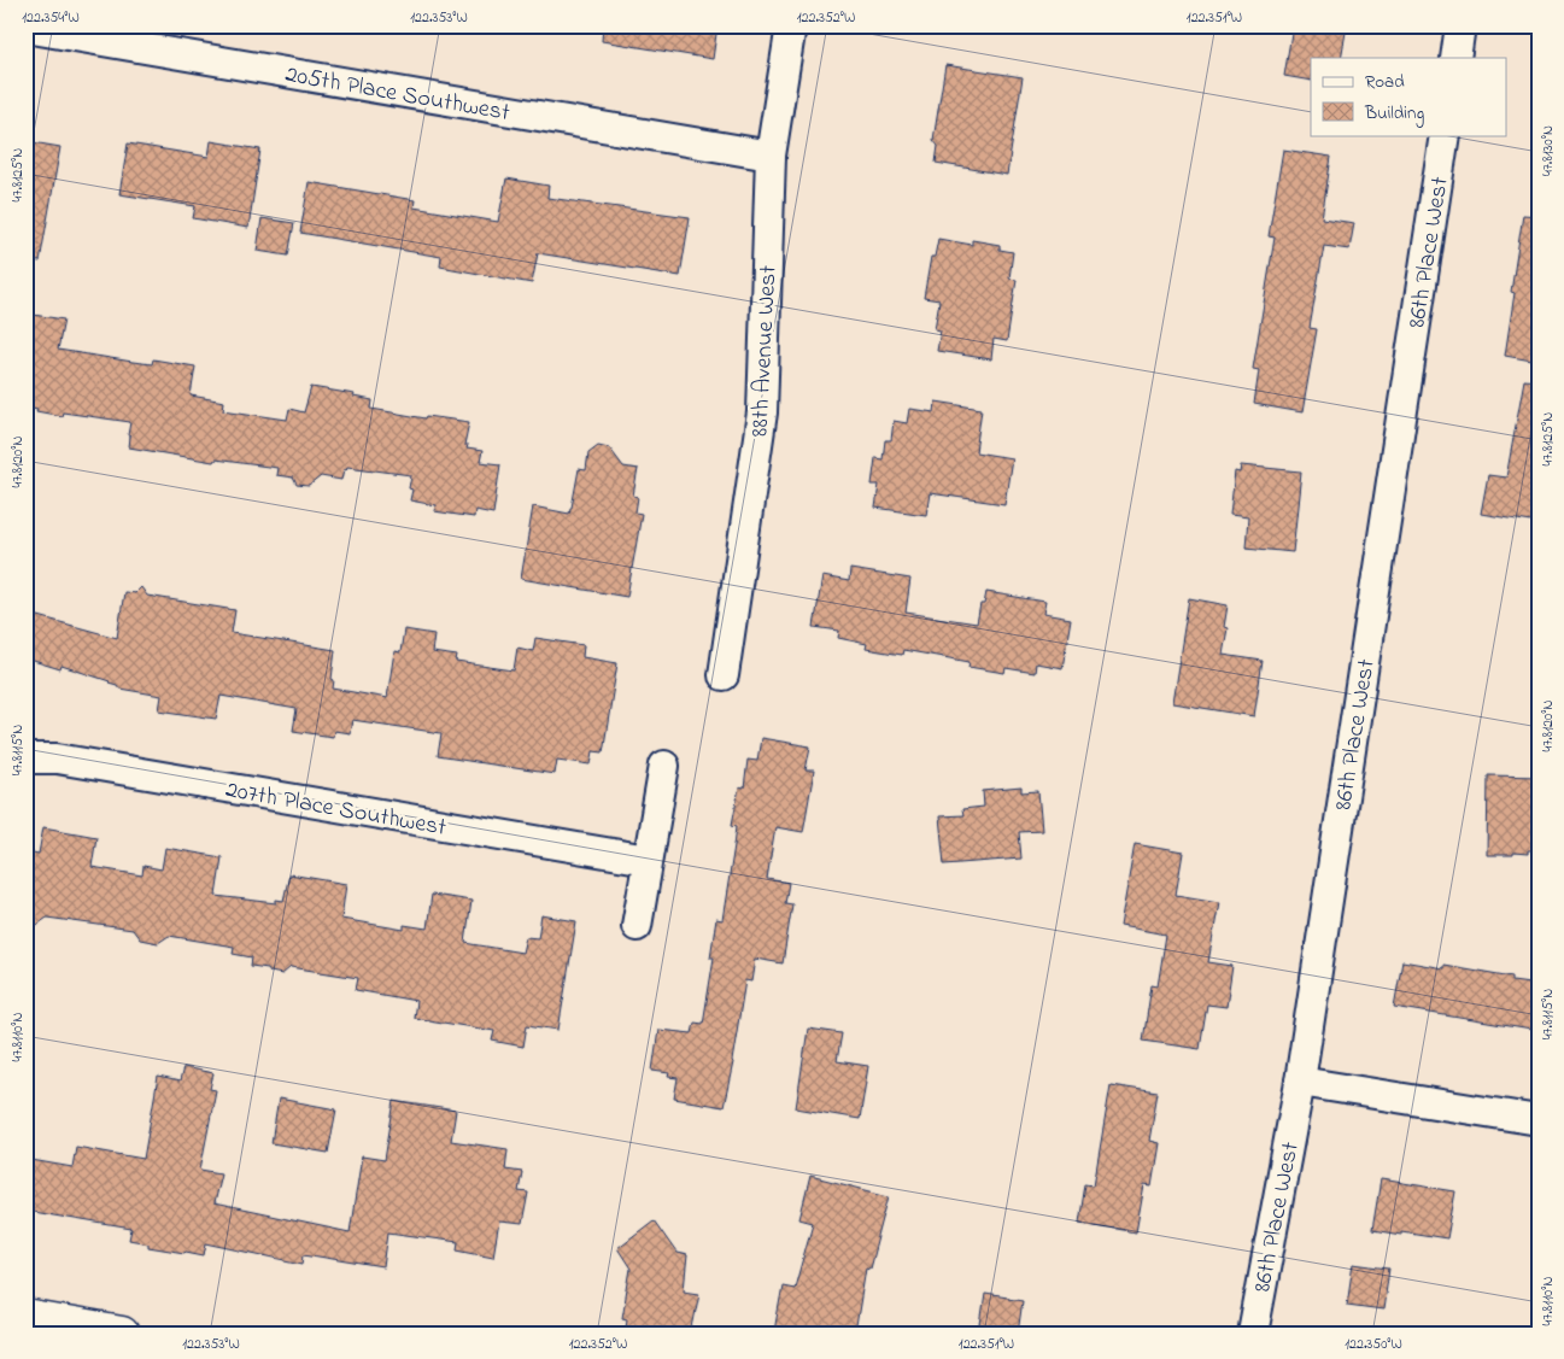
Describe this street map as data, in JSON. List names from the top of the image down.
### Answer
{
  "streets": {
    "street": [
      "205th Place Southwest",
      "86th Place West",
      "88th Avenue West",
      "207th Place Southwest"
    ]
  },
  "crossings": [
    ["205th Place Southwest", "88th Avenue West"]
  ],
  "legend": ["Road", "Building"],
  "coordinates": [
    "122.354°W",
    "122.353°W",
    "122.352°W",
    "122.351°W",
    "47.8130°N",
    "47.8125°N",
    "47.8120°N",
    "47.8115°N",
    "47.8110°N",
    "122.350°W"
  ]
}
